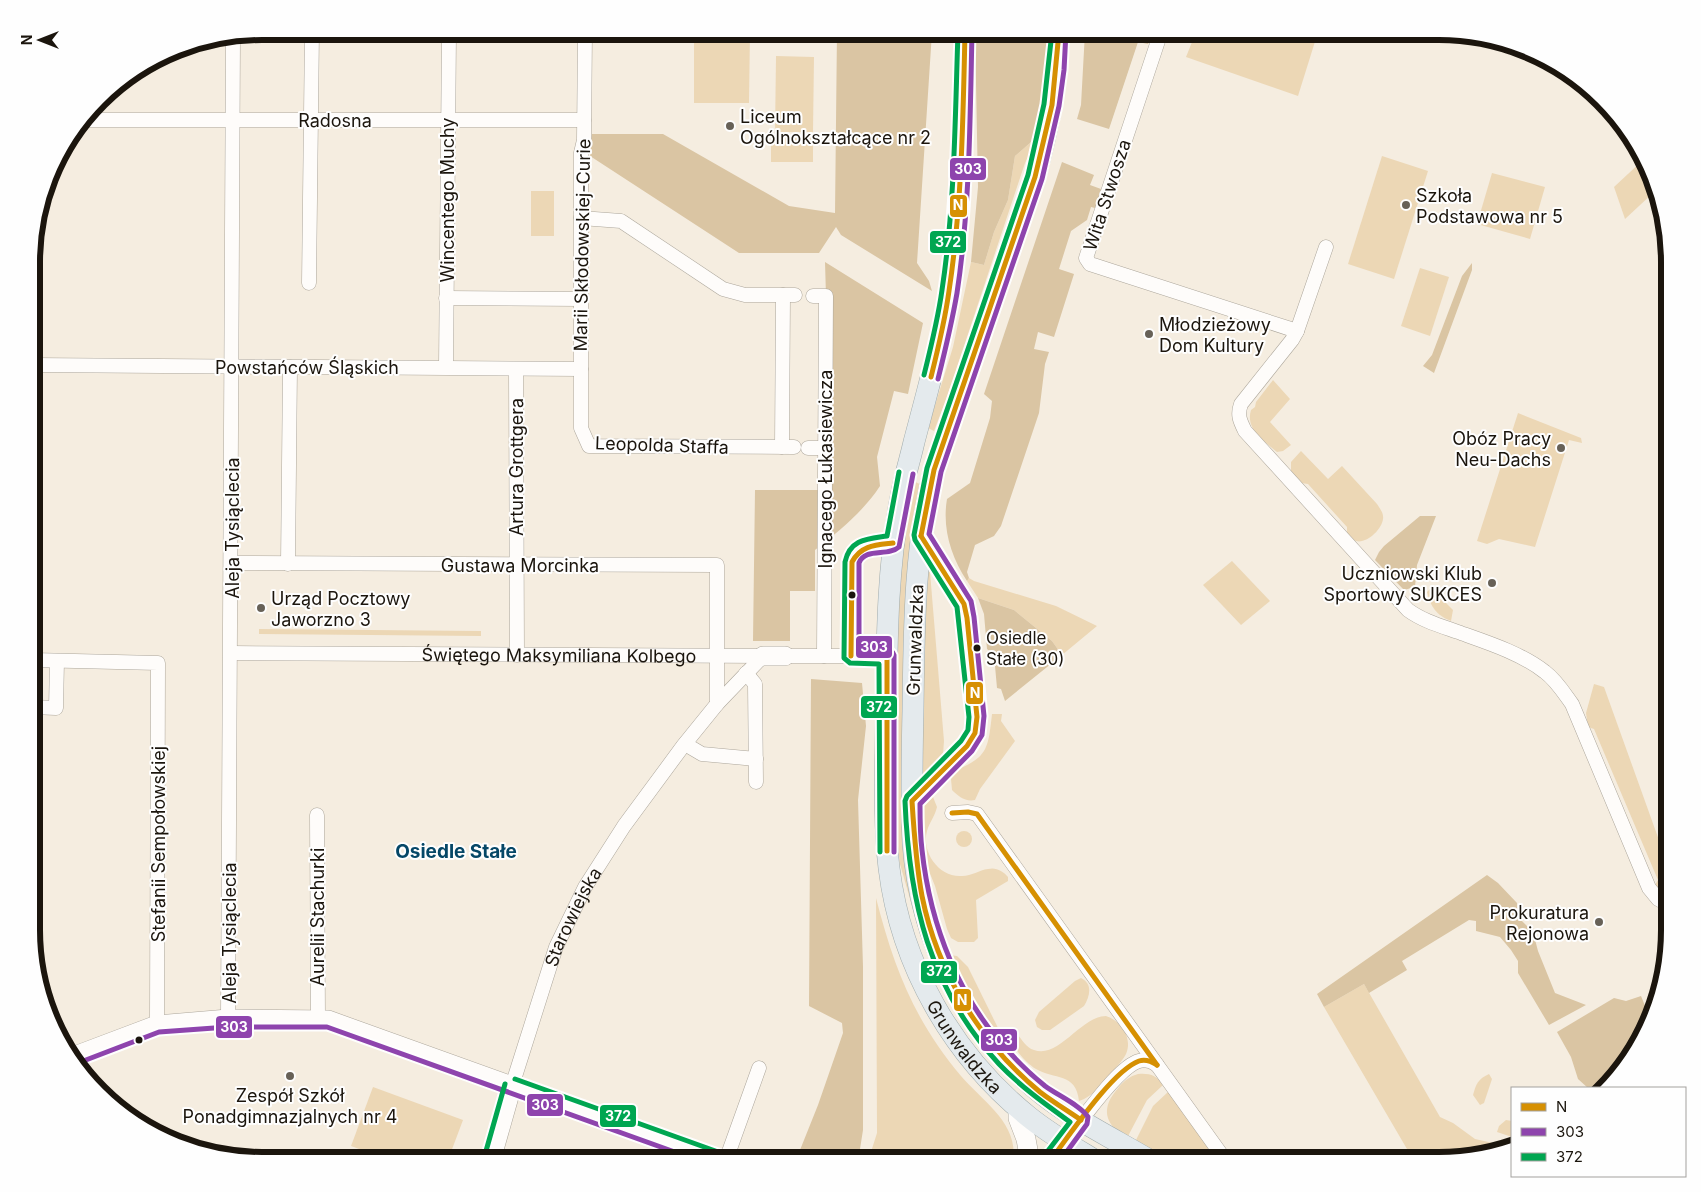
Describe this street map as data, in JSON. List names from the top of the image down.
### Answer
{
  "streets": {
    "main road": ["Grunwaldzka"],
    "street": [
      "Radosna",
      "Wita Stwosza",
      "Wincentego Muchy",
      "Marii Skłodowskiej-Curie",
      "Powstańców Śląskich",
      "Leopolda Staffa",
      "Artura Grottgera",
      "Ignacego Łukasiewicza",
      "Aleja Tysiąclecia",
      "Gustawa Morcinka",
      "Świętego Maksymiliana Kolbego",
      "Stefanii Sempołowskiej",
      "Aurelii Stachurki",
      "Starowiejska"
    ]
  },
  "crossings": [
    ["Radosna", "Wincentego Muchy"],
    ["Radosna", "Marii Skłodowskiej-Curie"],
    ["Radosna", "Aleja Tysiąclecia"],
    ["Wincentego Muchy", "Powstańców Śląskich"],
    ["Marii Skłodowskiej-Curie", "Powstańców Śląskich"],
    ["Marii Skłodowskiej-Curie", "Leopolda Staffa"],
    ["Powstańców Śląskich", "Leopolda Staffa"],
    ["Powstańców Śląskich", "Artura Grottgera"],
    ["Powstańców Śląskich", "Aleja Tysiąclecia"],
    ["Artura Grottgera", "Gustawa Morcinka"],
    ["Artura Grottgera", "Świętego Maksymiliana Kolbego"],
    ["Ignacego Łukasiewicza", "Świętego Maksymiliana Kolbego"],
    ["Aleja Tysiąclecia", "Gustawa Morcinka"],
    ["Aleja Tysiąclecia", "Świętego Maksymiliana Kolbego"],
    ["Gustawa Morcinka", "Świętego Maksymiliana Kolbego"],
    ["Grunwaldzka", "Świętego Maksymiliana Kolbego"],
    ["Świętego Maksymiliana Kolbego", "Starowiejska"]
  ],
  "districts": ["Osiedle Stałe"],
  "places": [
    "Liceum Ogólnokształcące nr 2",
    "Szkoła Podstawowa nr 5",
    "Młodzieżowy Dom Kultury",
    "Obóz Pracy Neu-Dachs",
    "Uczniowski Klub Sportowy SUKCES",
    "Urząd Pocztowy Jaworzno 3",
    "Osiedle Stałe (30)",
    "Prokuratura Rejonowa",
    "Zespół Szkół Ponadgimnazjalnych nr 4"
  ],
  "lines": ["transit line N", "transit line 303", "transit line 372"],
  "legend": ["N", "303", "372"],
  "north": "left"
}
